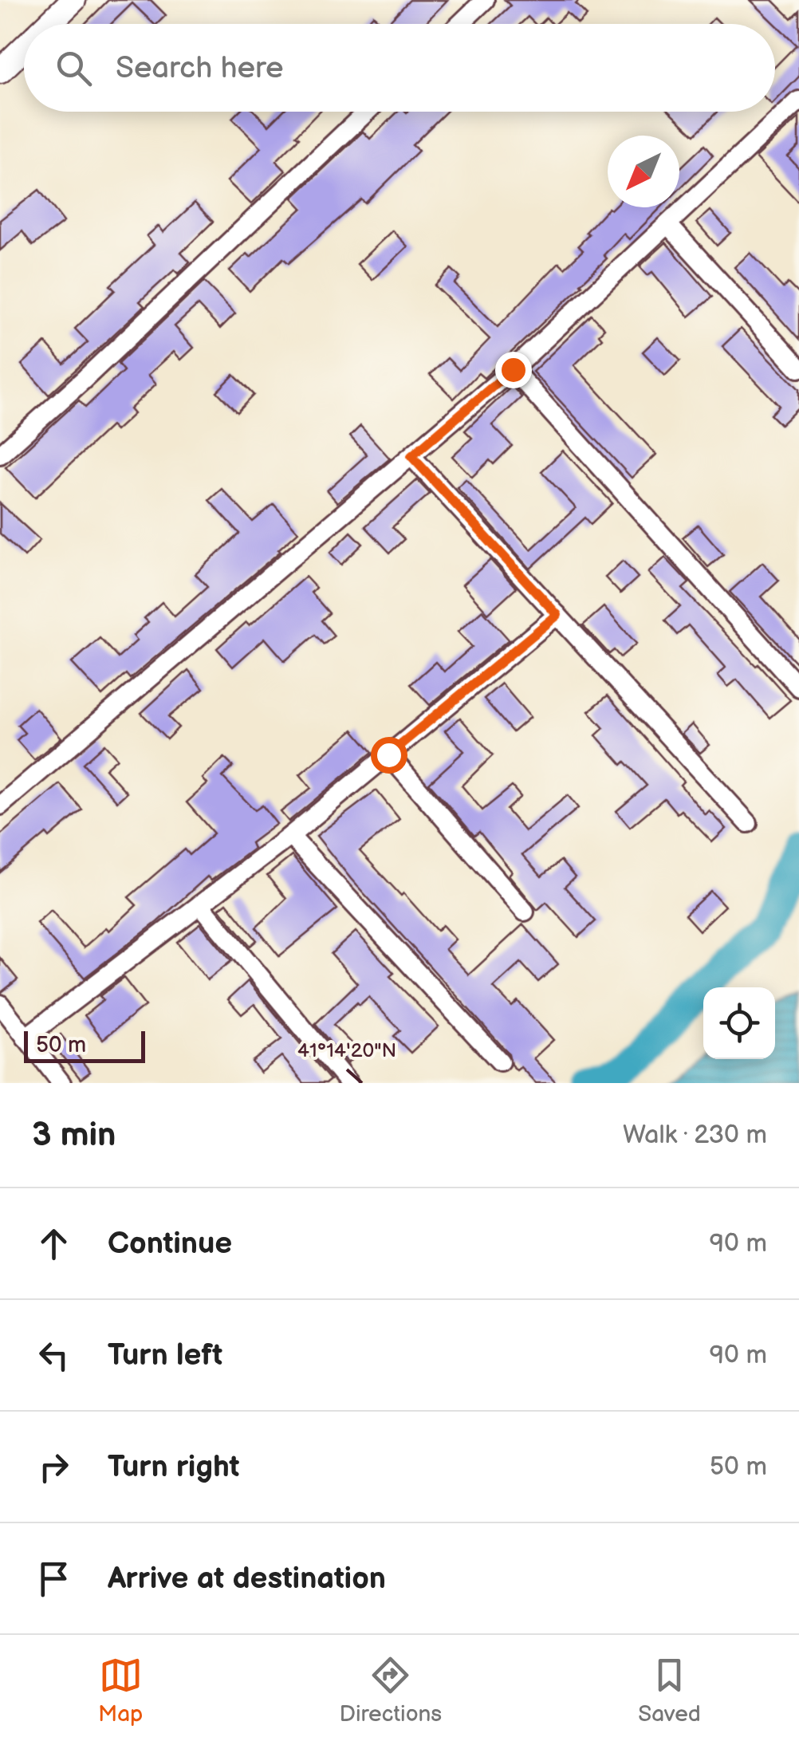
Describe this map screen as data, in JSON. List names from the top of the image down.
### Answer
{
  "scale_bar": "50 m",
  "north": "bottom left",
  "page": {
    "search": "Search here",
    "scale": "50 m",
    "heading": ["3 min", "Walk · 230 m"],
    "list": [
      ["Continue", "90 m"],
      ["Turn left", "90 m"],
      ["Turn right", "50 m"],
      "Arrive at destination"
    ],
    "nav": ["Map", "Directions", "Saved"]
  },
  "coordinates": ["41°14'20\"N"]
}
